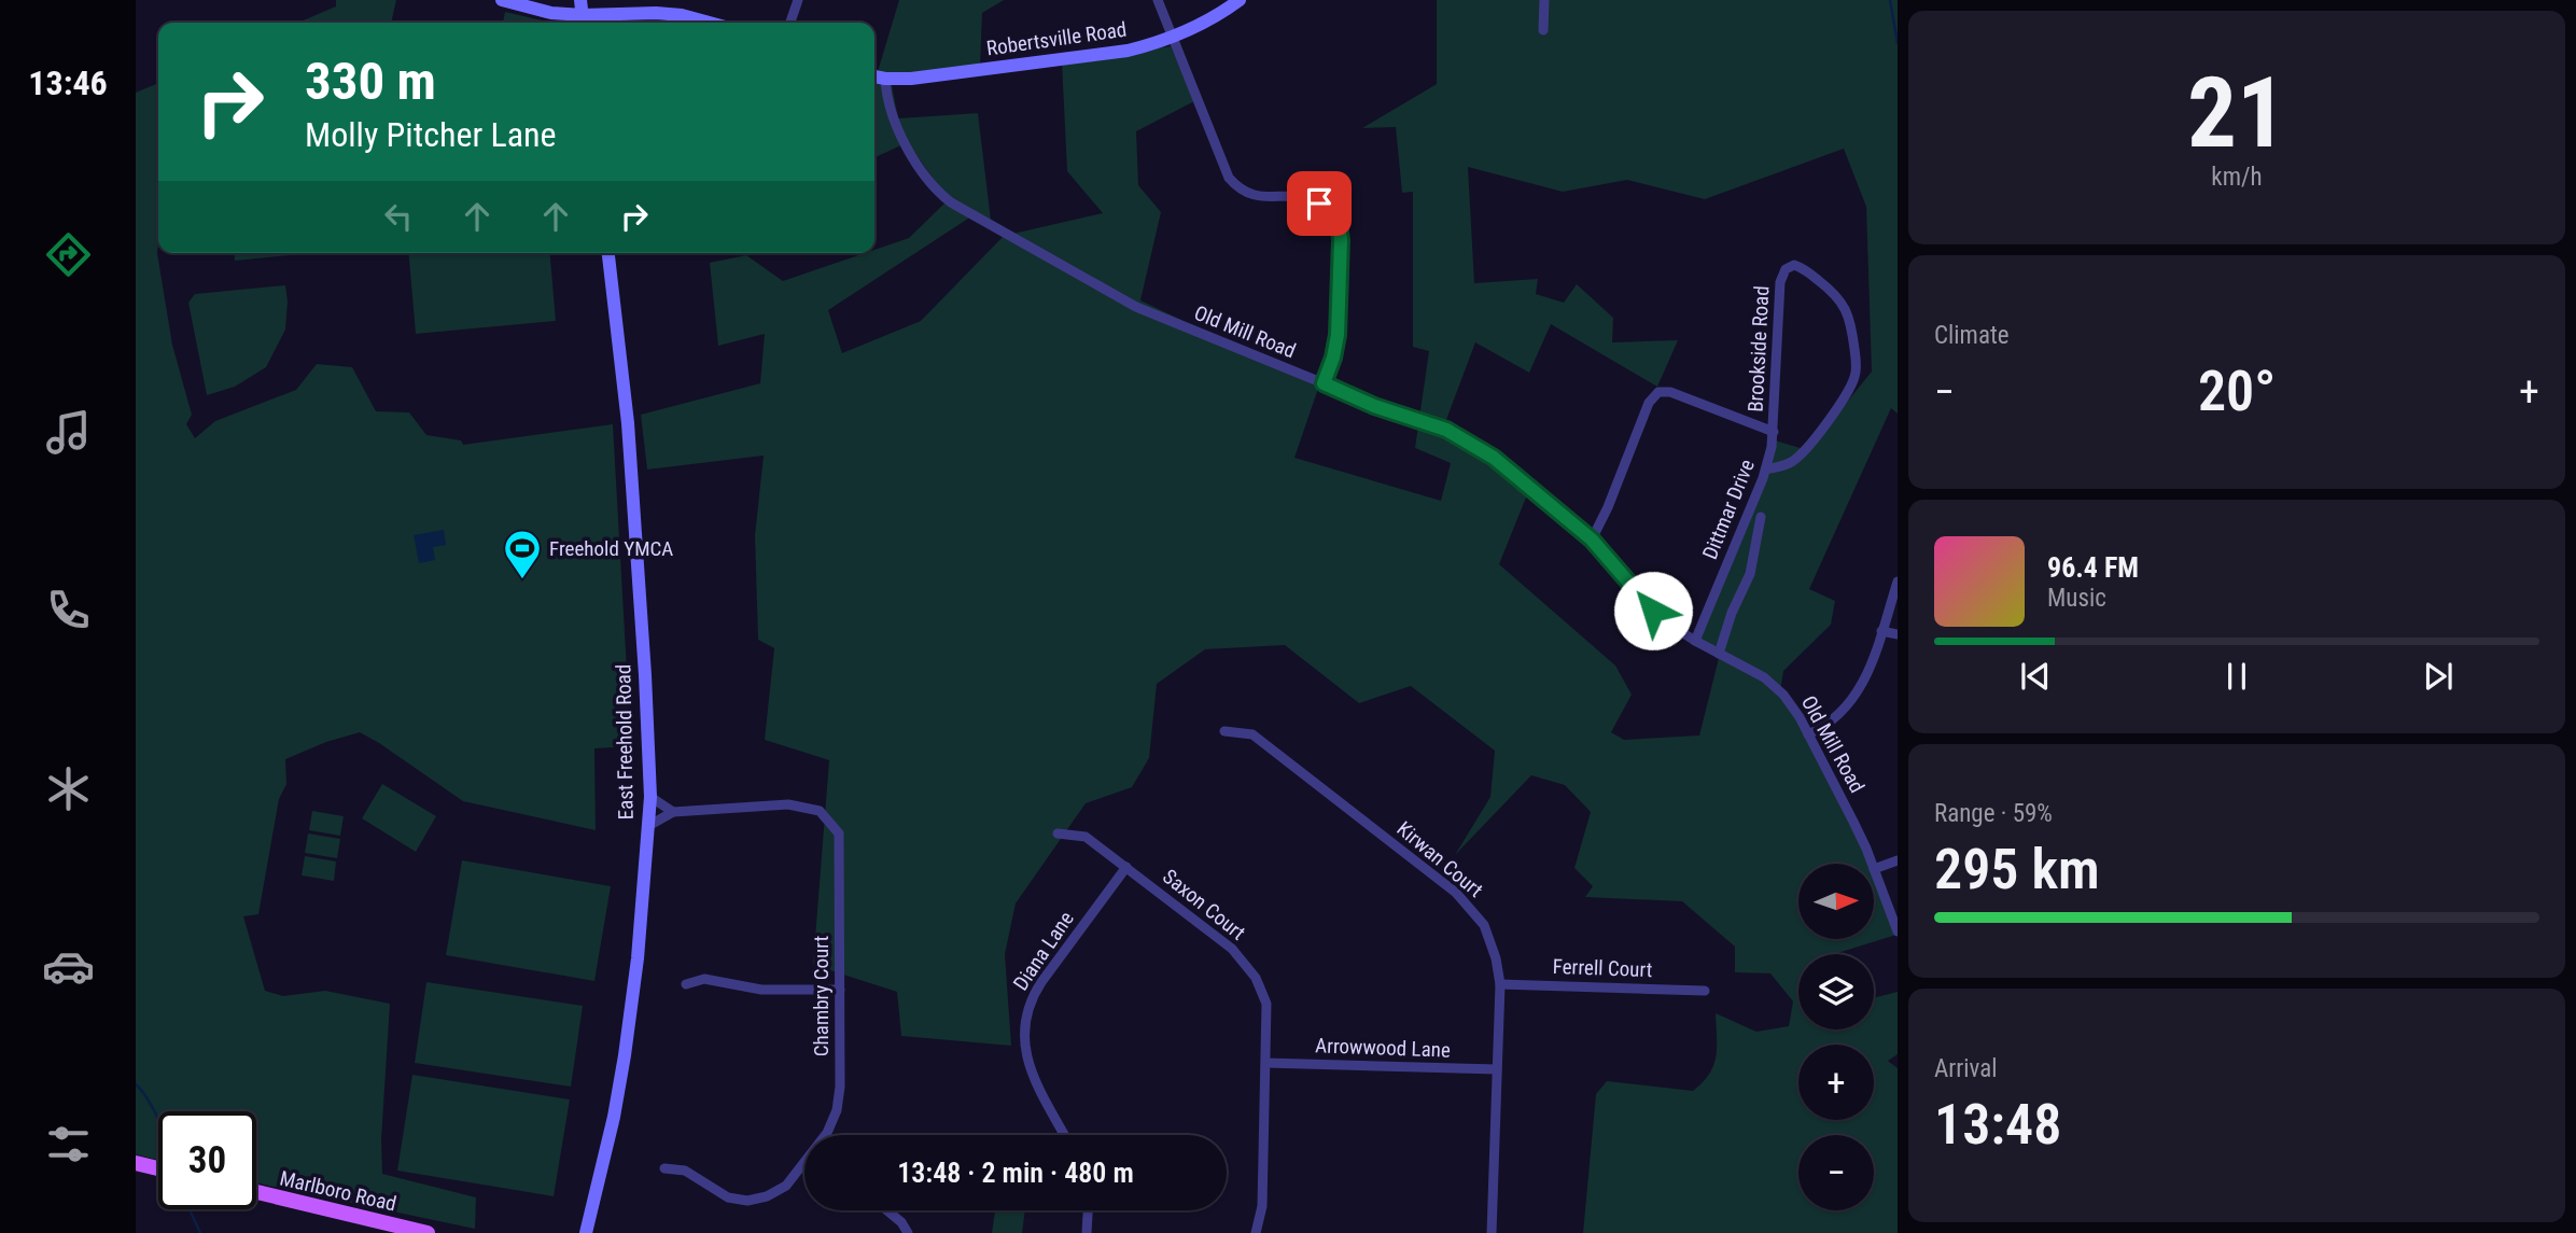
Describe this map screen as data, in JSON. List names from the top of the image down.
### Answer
{
  "streets": {
    "main road": ["Robertsville Road", "East Freehold Road", "Marlboro Road"],
    "street": [
      "Old Mill Road",
      "Brookside Road",
      "Dittmar Drive",
      "Kirwan Court",
      "Saxon Court",
      "Diana Lane",
      "Ferrell Court",
      "Chambry Court",
      "Arrowwood Lane"
    ]
  },
  "crossings": [
    ["Robertsville Road", "Old Mill Road"],
    ["Old Mill Road", "Dittmar Drive"],
    ["Brookside Road", "Dittmar Drive"],
    ["East Freehold Road", "Chambry Court"],
    ["Kirwan Court", "Ferrell Court"],
    ["Kirwan Court", "Arrowwood Lane"],
    ["Saxon Court", "Diana Lane"],
    ["Saxon Court", "Arrowwood Lane"]
  ],
  "places": {
    "sports": ["Freehold YMCA"]
  },
  "north": "right",
  "page": {
    "tabs": "13:46",
    "tile": [
      ["21", "km/h"],
      "Climate",
      ["Range · 59%", "295 km"],
      ["Arrival", "13:48"]
    ],
    "turn": ["330 m", "Molly Pitcher Lane"],
    "heat": ["−", "20°", "+"],
    "song": ["96.4 FM", "Music"],
    "map_buttons": ["+", "−"],
    "limit": "30",
    "trip": "13:48 · 2 min · 480 m"
  }
}
